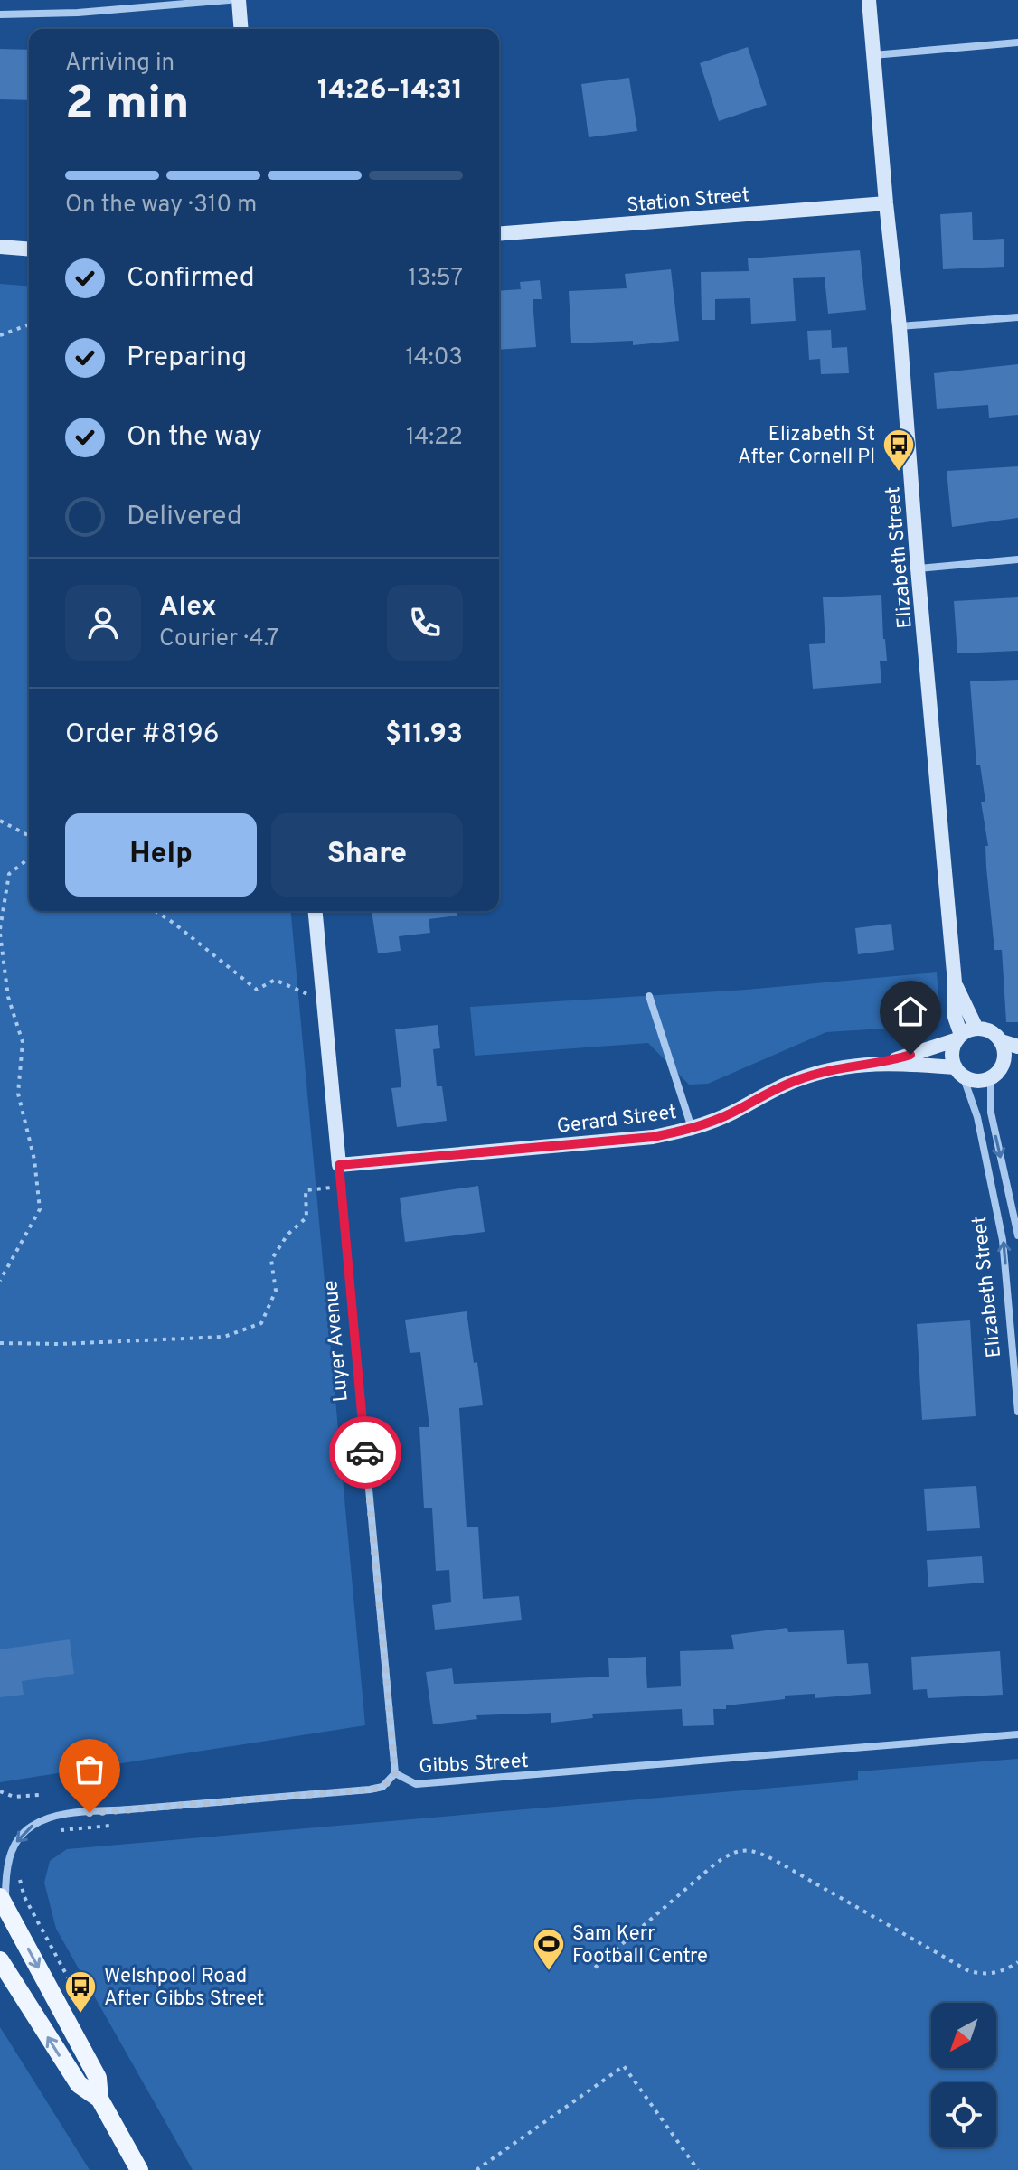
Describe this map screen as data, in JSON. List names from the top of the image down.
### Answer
{
  "streets": {
    "street": [
      "Station Street",
      "Elizabeth Street",
      "Gerard Street",
      "Luyer Avenue",
      "Gibbs Street"
    ]
  },
  "crossings": [
    ["Station Street", "Elizabeth Street"],
    ["Elizabeth Street", "Gerard Street"],
    ["Gerard Street", "Luyer Avenue"],
    ["Luyer Avenue", "Gibbs Street"]
  ],
  "one_way": ["Gibbs Street"],
  "places": {
    "bus stop": ["Elizabeth St After Cornell Pl", "Welshpool Road After Gibbs Street"],
    "sports": ["Sam Kerr Football Centre"]
  },
  "north": "bottom left",
  "page": {
    "heading": ["2 min", "Arriving in", "14:26–14:31"],
    "panel": [
      "Alex",
      "Courier · 4.7",
      "Order #8196",
      "$11.93"
    ],
    "bar": "On the way · 310 m",
    "list": [
      ["Confirmed", "13:57"],
      ["Preparing", "14:03"],
      ["On the way", "14:22"],
      "Delivered"
    ],
    "buttons": ["Help", "Share"]
  }
}
